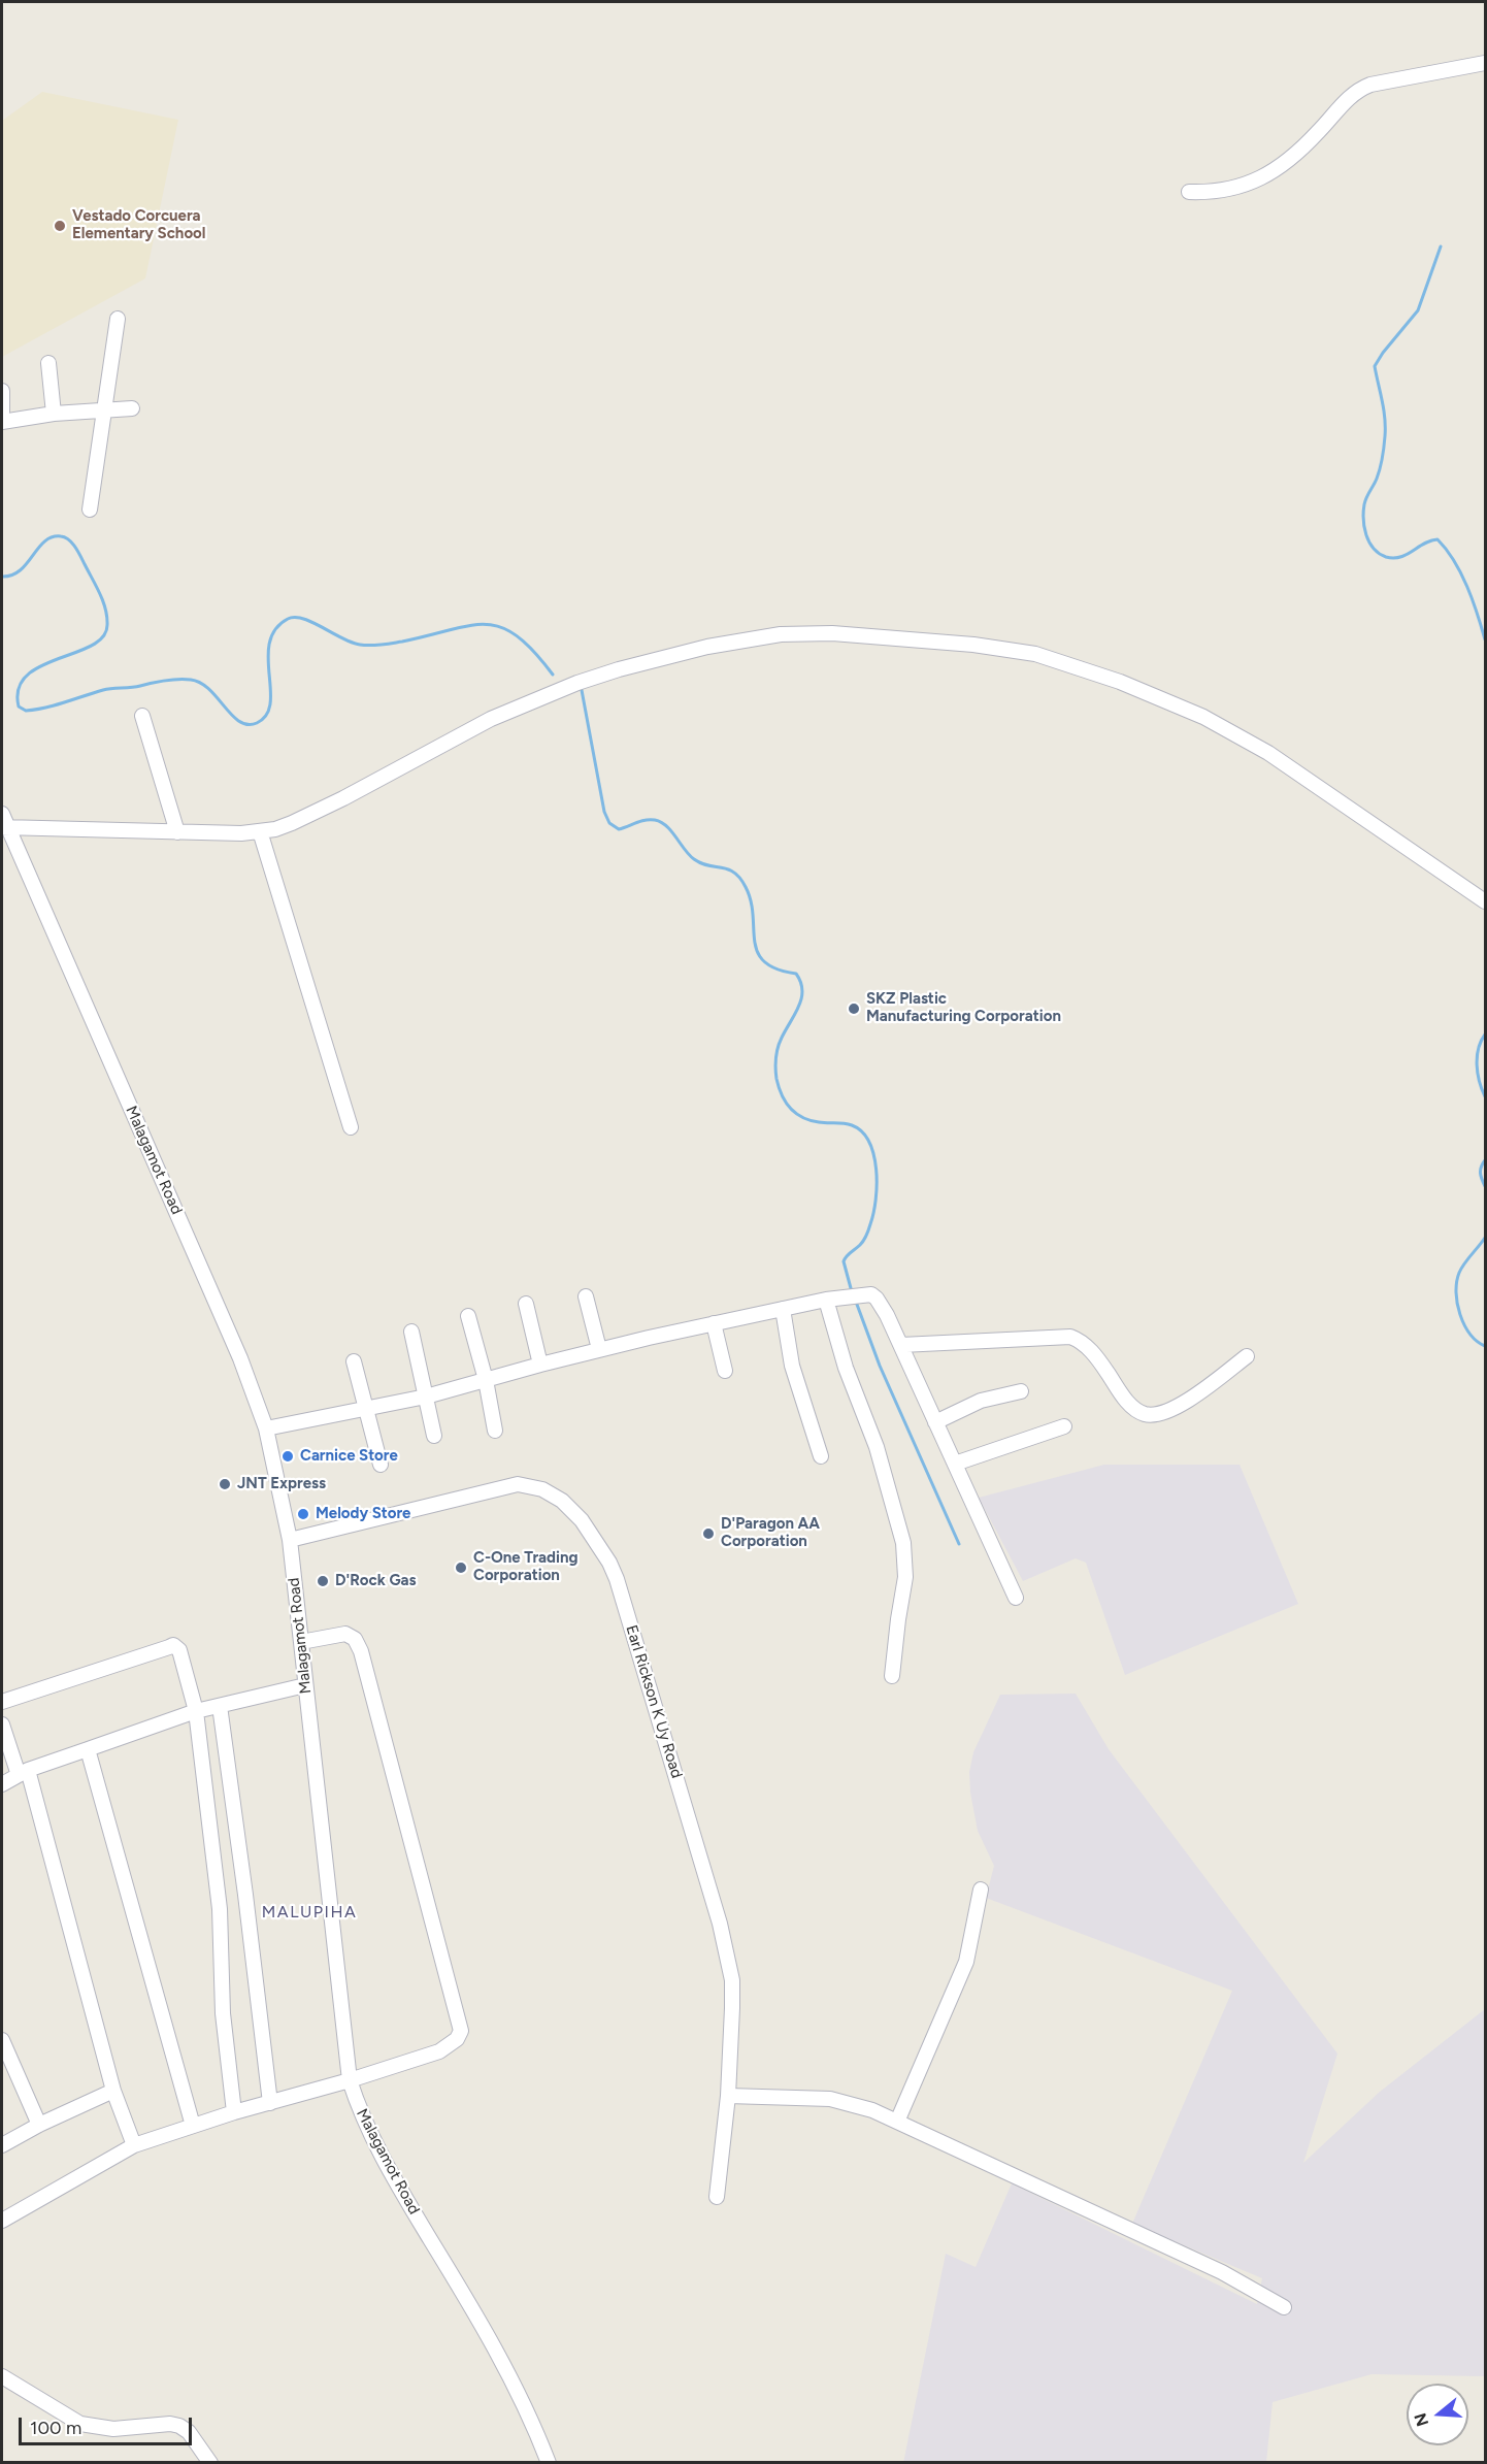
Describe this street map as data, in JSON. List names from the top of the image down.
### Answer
{
  "streets": {
    "street": ["Malagamot Road", "Earl Rickson K Uy Road"]
  },
  "crossings": [
    ["Malagamot Road", "Earl Rickson K Uy Road"]
  ],
  "districts": ["MALUPIHA"],
  "places": [
    "Vestado Corcuera Elementary School",
    "SKZ Plastic Manufacturing Corporation",
    "Carnice Store",
    "JNT Express",
    "Melody Store",
    "D'Paragon AA Corporation",
    "C-One Trading Corporation",
    "D'Rock Gas"
  ],
  "scale_bar": "100 m",
  "north": "left"
}
